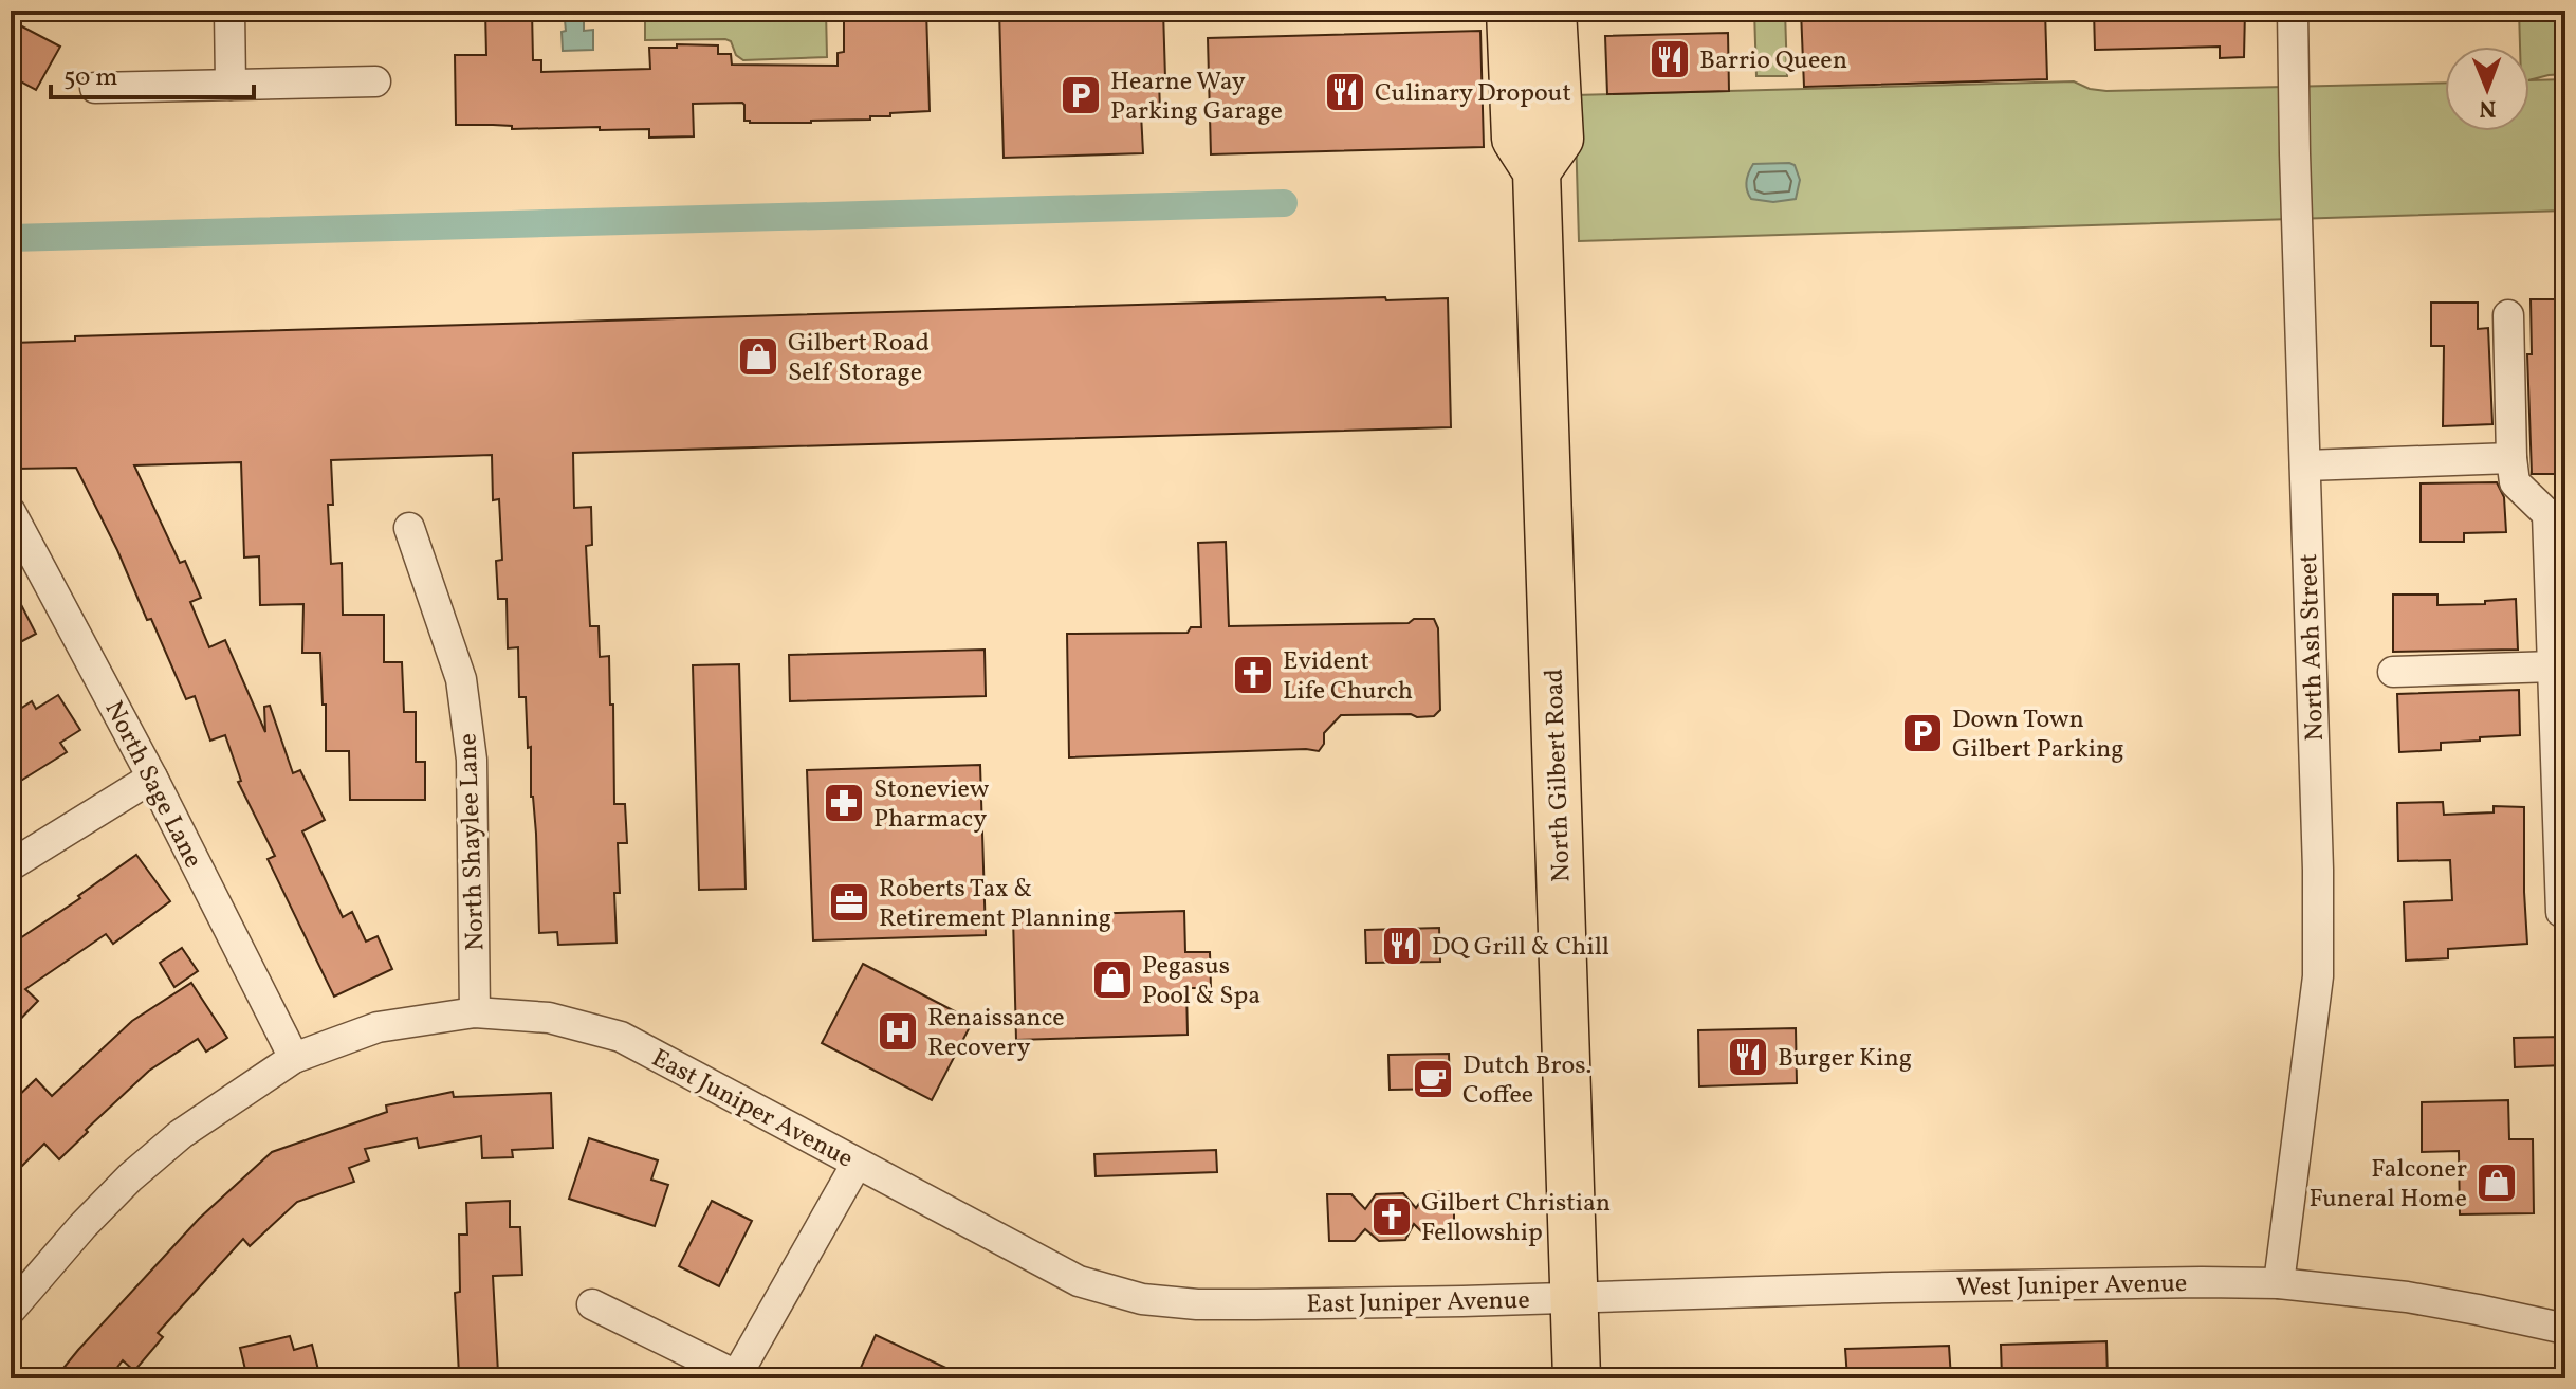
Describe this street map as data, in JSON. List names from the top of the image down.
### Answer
{
  "streets": {
    "main road": ["North Gilbert Road"],
    "street": [
      "North Ash Street",
      "North Sage Lane",
      "North Shaylee Lane",
      "East Juniper Avenue",
      "West Juniper Avenue"
    ]
  },
  "crossings": [
    ["North Ash Street", "West Juniper Avenue"],
    ["North Gilbert Road", "East Juniper Avenue"],
    ["North Gilbert Road", "West Juniper Avenue"],
    ["North Sage Lane", "East Juniper Avenue"],
    ["North Shaylee Lane", "East Juniper Avenue"],
    ["East Juniper Avenue", "West Juniper Avenue"]
  ],
  "places": {
    "restaurant": [
      "Barrio Queen",
      "Culinary Dropout",
      "DQ Grill & Chill",
      "Burger King"
    ],
    "parking": ["Hearne Way Parking Garage", "Down Town Gilbert Parking"],
    "shop": ["Gilbert Road Self Storage", "Pegasus Pool & Spa", "Falconer Funeral Home"],
    "church": ["Evident Life Church", "Gilbert Christian Fellowship"],
    "pharmacy": ["Stoneview Pharmacy"],
    "office": ["Roberts Tax & Retirement Planning"],
    "hospital": ["Renaissance Recovery"],
    "cafe": ["Dutch Bros. Coffee"]
  },
  "scale_bar": "50 m",
  "north": "bottom"
}
